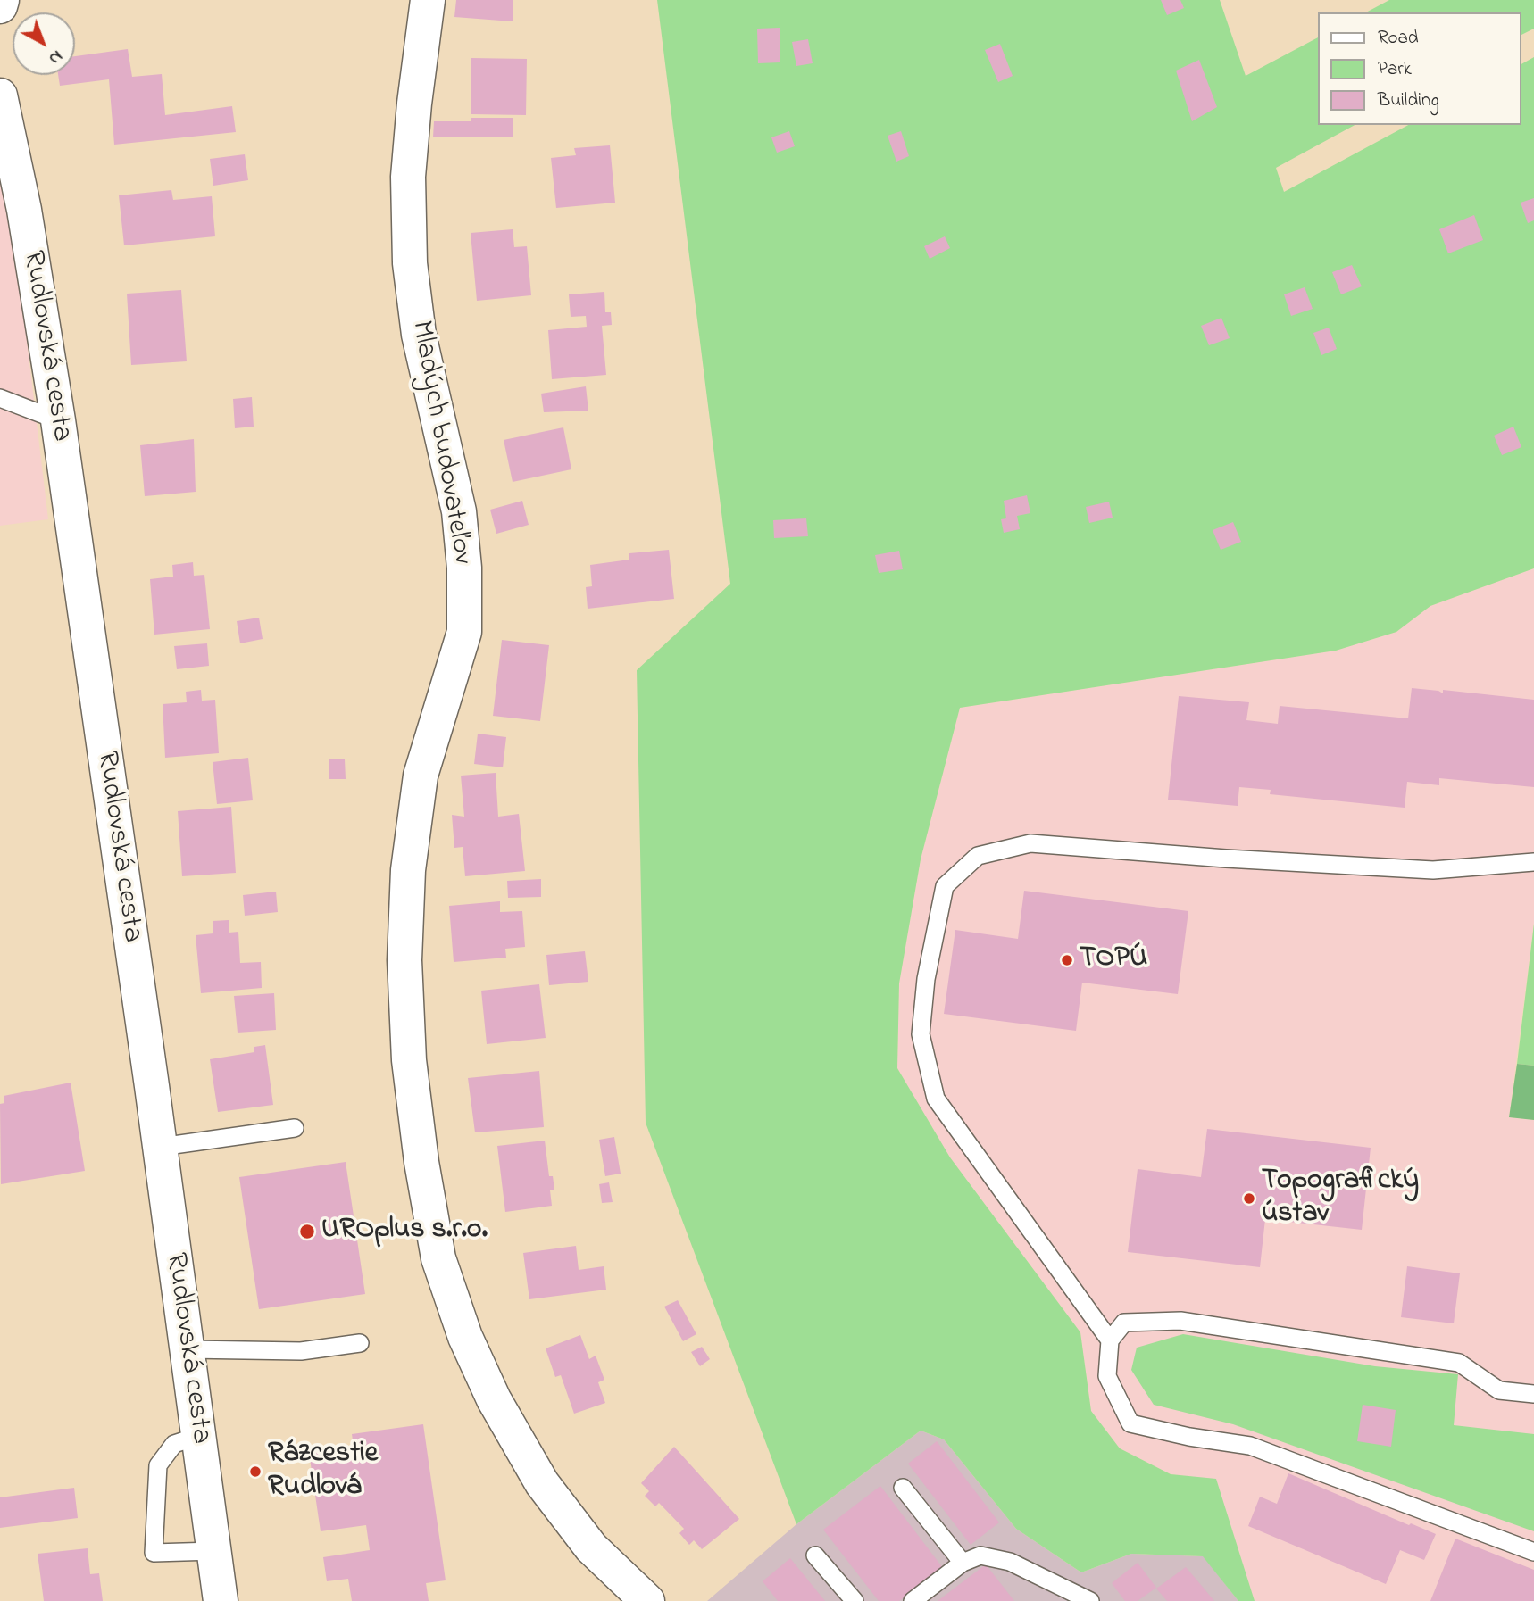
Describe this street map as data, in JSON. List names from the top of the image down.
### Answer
{
  "streets": {
    "street": ["Rudlovská cesta", "Mladých budovateľov"]
  },
  "places": [
    "TOPÚ",
    "Topografický ústav",
    "UROplus s.r.o.",
    "Rázcestie Rudlová"
  ],
  "legend": ["Road", "Park", "Building"],
  "north": "bottom right"
}
